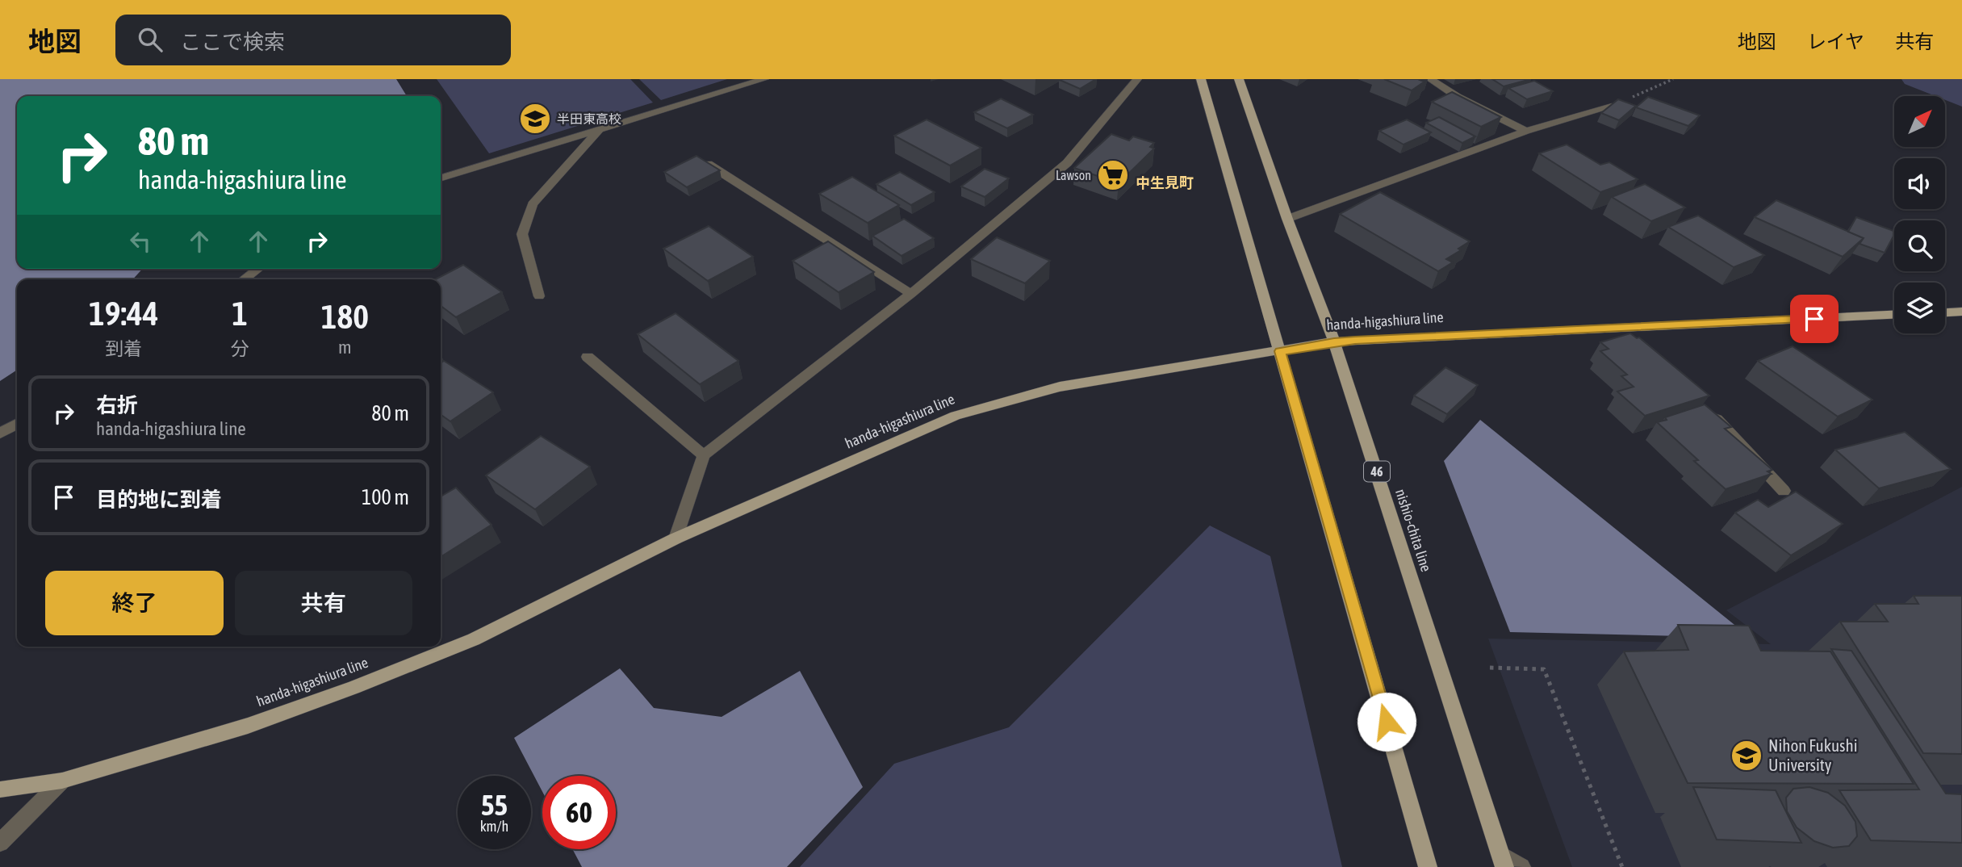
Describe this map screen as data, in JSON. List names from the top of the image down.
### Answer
{
  "streets": {
    "main road": ["handa-higashiura line", "46", "nishio-chita line"]
  },
  "crossings": [
    ["handa-higashiura line", "nishio-chita line"]
  ],
  "districts": ["中生見町"],
  "places": {
    "school or university": ["半田東高校", "Nihon Fukushi University"],
    "supermarket": ["Lawson"]
  },
  "north": "top right",
  "page": {
    "header": "地図",
    "search": "ここで検索",
    "nav": ["地図", "レイヤ", "共有"],
    "turn": ["80 m", "handa-higashiura line"],
    "eta": [
      "19:44",
      "到着",
      "1",
      "分",
      "180",
      "m"
    ],
    "list": [
      {
        "name": "右折",
        "note": "handa-higashiura line",
        "value": "80 m"
      },
      {
        "name": "目的地に到着",
        "value": "100 m"
      }
    ],
    "buttons": ["終了", "共有"],
    "speed": "55 km/h",
    "limit": "60"
  }
}
